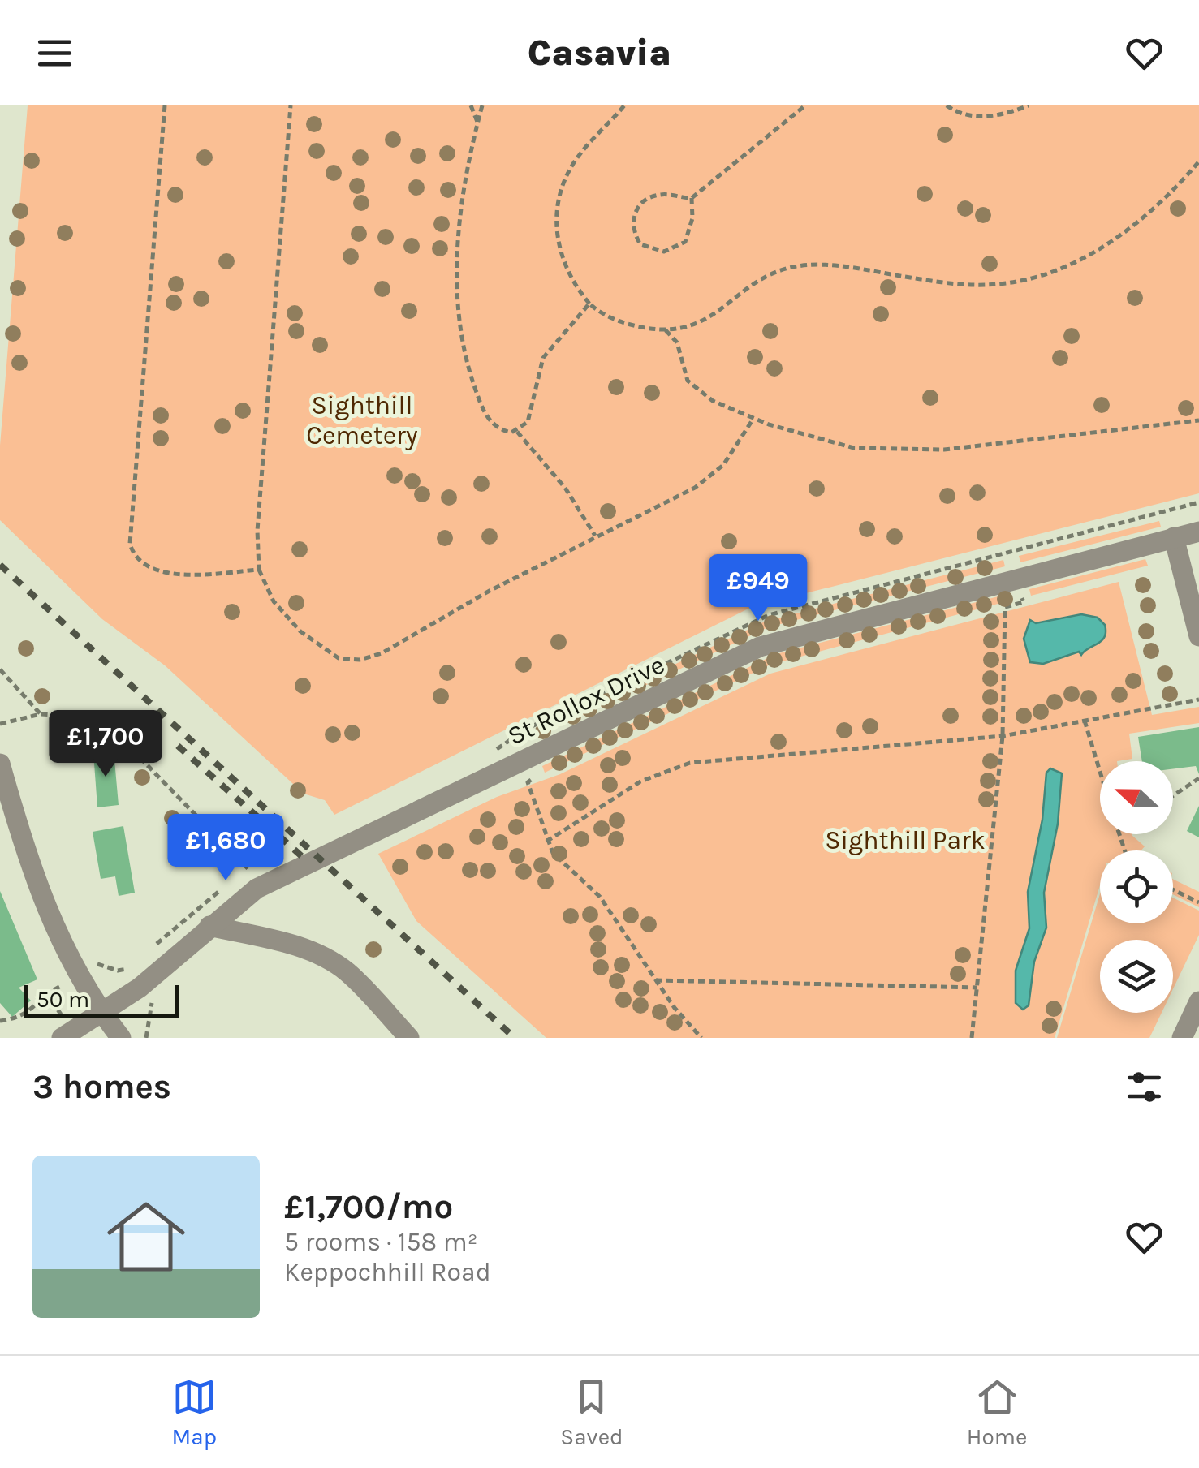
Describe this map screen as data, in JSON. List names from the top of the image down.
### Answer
{
  "streets": {
    "street": ["St Rollox Drive"]
  },
  "parks": ["Sighthill Cemetery", "Sighthill Park"],
  "scale_bar": "50 m",
  "north": "left",
  "page": {
    "header": "Casavia",
    "price": ["£949", "£1,700", "£1,680"],
    "scale": "50 m",
    "heading": "3 homes",
    "list": [
      {
        "name": "£1,700/mo",
        "note": "5 rooms · 158 m² · Keppochhill Road"
      }
    ],
    "tabs": ["Map", "Saved", "Home"]
  }
}
